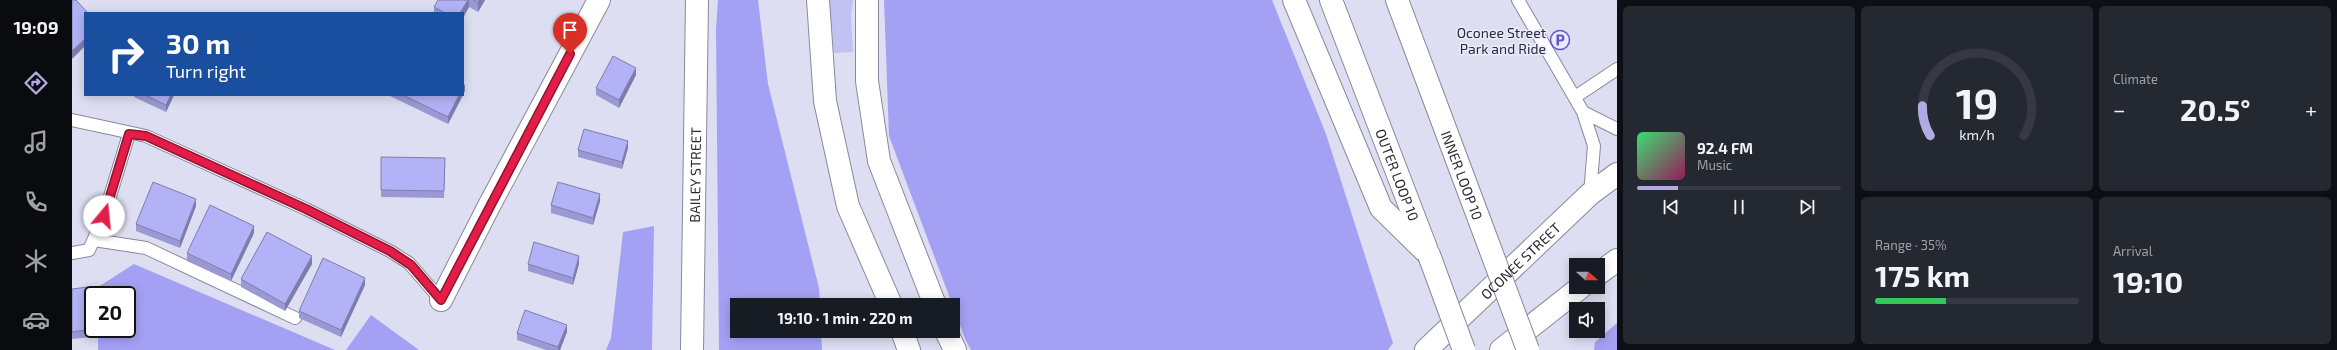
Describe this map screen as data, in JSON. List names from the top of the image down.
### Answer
{
  "streets": {
    "main road": [
      "BAILEY STREET",
      "OUTER LOOP 10",
      "INNER LOOP 10",
      "OCONEE STREET"
    ]
  },
  "places": {
    "parking": ["Oconee Street Park and Ride"]
  },
  "north": "right",
  "page": {
    "tabs": "19:09",
    "tile": [
      "Climate",
      ["Range · 35%", "175 km"],
      ["Arrival", "19:10"]
    ],
    "turn": ["30 m", "Turn right"],
    "heat": ["−", "20.5°", "+"],
    "song": ["92.4 FM", "Music"],
    "limit": "20",
    "trip": "19:10 · 1 min · 220 m",
    "gauge": ["19", "km/h"]
  }
}
